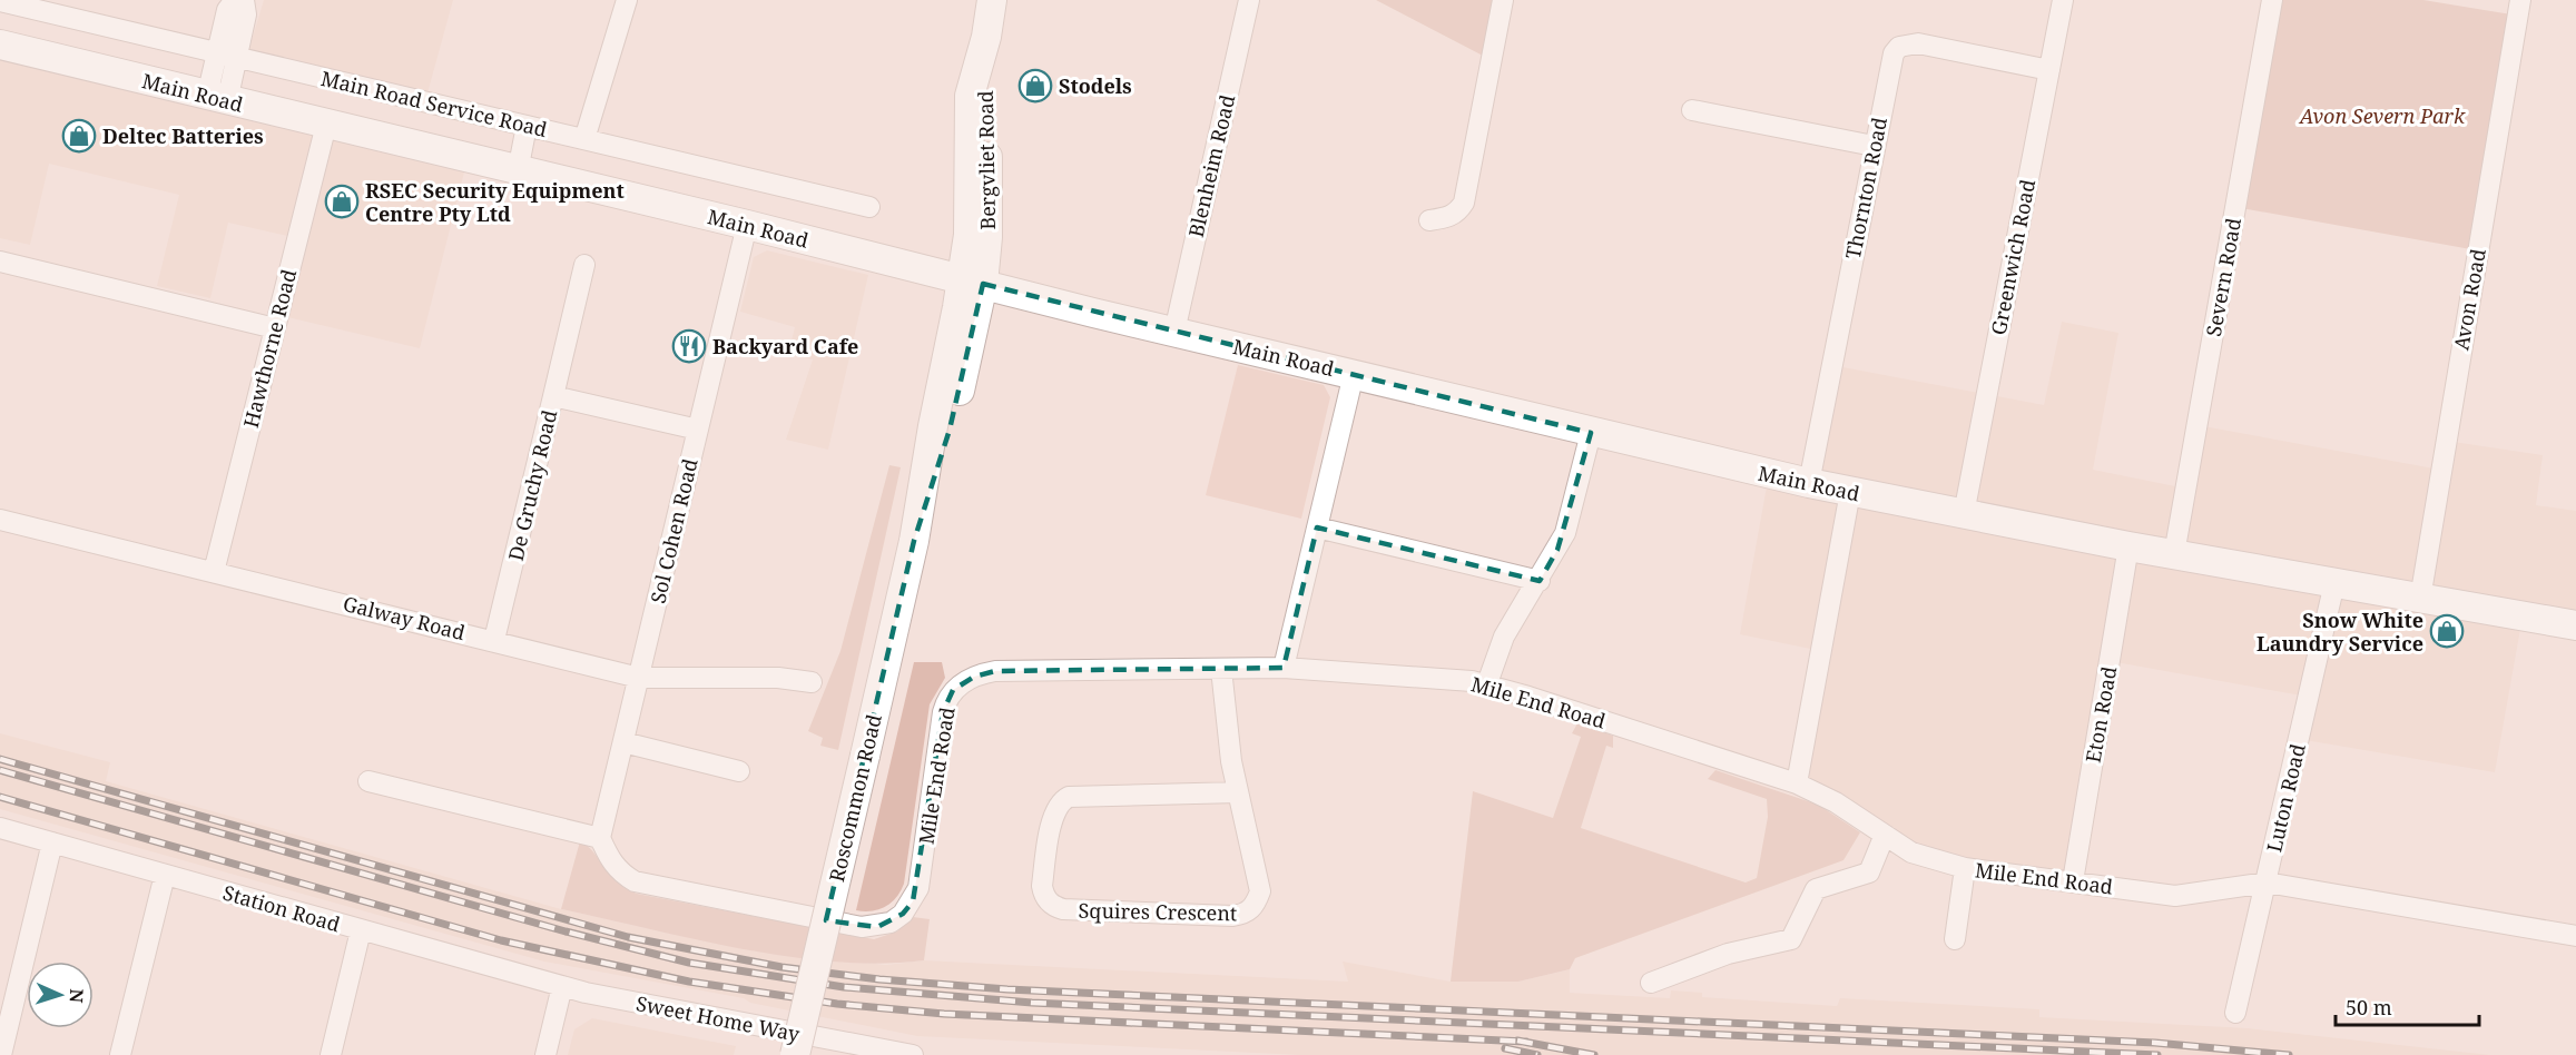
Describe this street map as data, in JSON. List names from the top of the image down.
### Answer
{
  "streets": {
    "main road": ["Main Road", "Bergvliet Road", "Roscommon Road"],
    "street": [
      "Main Road Service Road",
      "Blenheim Road",
      "Thornton Road",
      "Greenwich Road",
      "Severn Road",
      "Avon Road",
      "Hawthorne Road",
      "De Gruchy Road",
      "Sol Cohen Road",
      "Galway Road",
      "Mile End Road",
      "Eton Road",
      "Luton Road",
      "Station Road",
      "Squires Crescent",
      "Sweet Home Way"
    ]
  },
  "crossings": [
    ["Main Road", "Bergvliet Road"],
    ["Main Road", "Blenheim Road"],
    ["Main Road", "Thornton Road"],
    ["Main Road", "Greenwich Road"],
    ["Main Road", "Severn Road"],
    ["Main Road", "Avon Road"],
    ["Main Road", "Hawthorne Road"],
    ["Main Road", "Sol Cohen Road"],
    ["Main Road", "Eton Road"],
    ["Main Road", "Roscommon Road"],
    ["Main Road", "Luton Road"],
    ["Bergvliet Road", "Roscommon Road"],
    ["Thornton Road", "Greenwich Road"],
    ["Hawthorne Road", "Galway Road"],
    ["De Gruchy Road", "Sol Cohen Road"],
    ["De Gruchy Road", "Galway Road"],
    ["Sol Cohen Road", "Galway Road"],
    ["Sol Cohen Road", "Mile End Road"],
    ["Mile End Road", "Eton Road"],
    ["Mile End Road", "Luton Road"],
    ["Station Road", "Sweet Home Way"]
  ],
  "parks": ["Avon Severn Park"],
  "places": {
    "shop": [
      "Stodels",
      "Deltec Batteries",
      "RSEC Security Equipment Centre Pty Ltd",
      "Snow White Laundry Service"
    ],
    "restaurant": ["Backyard Cafe"]
  },
  "scale_bar": "50 m",
  "north": "right"
}
